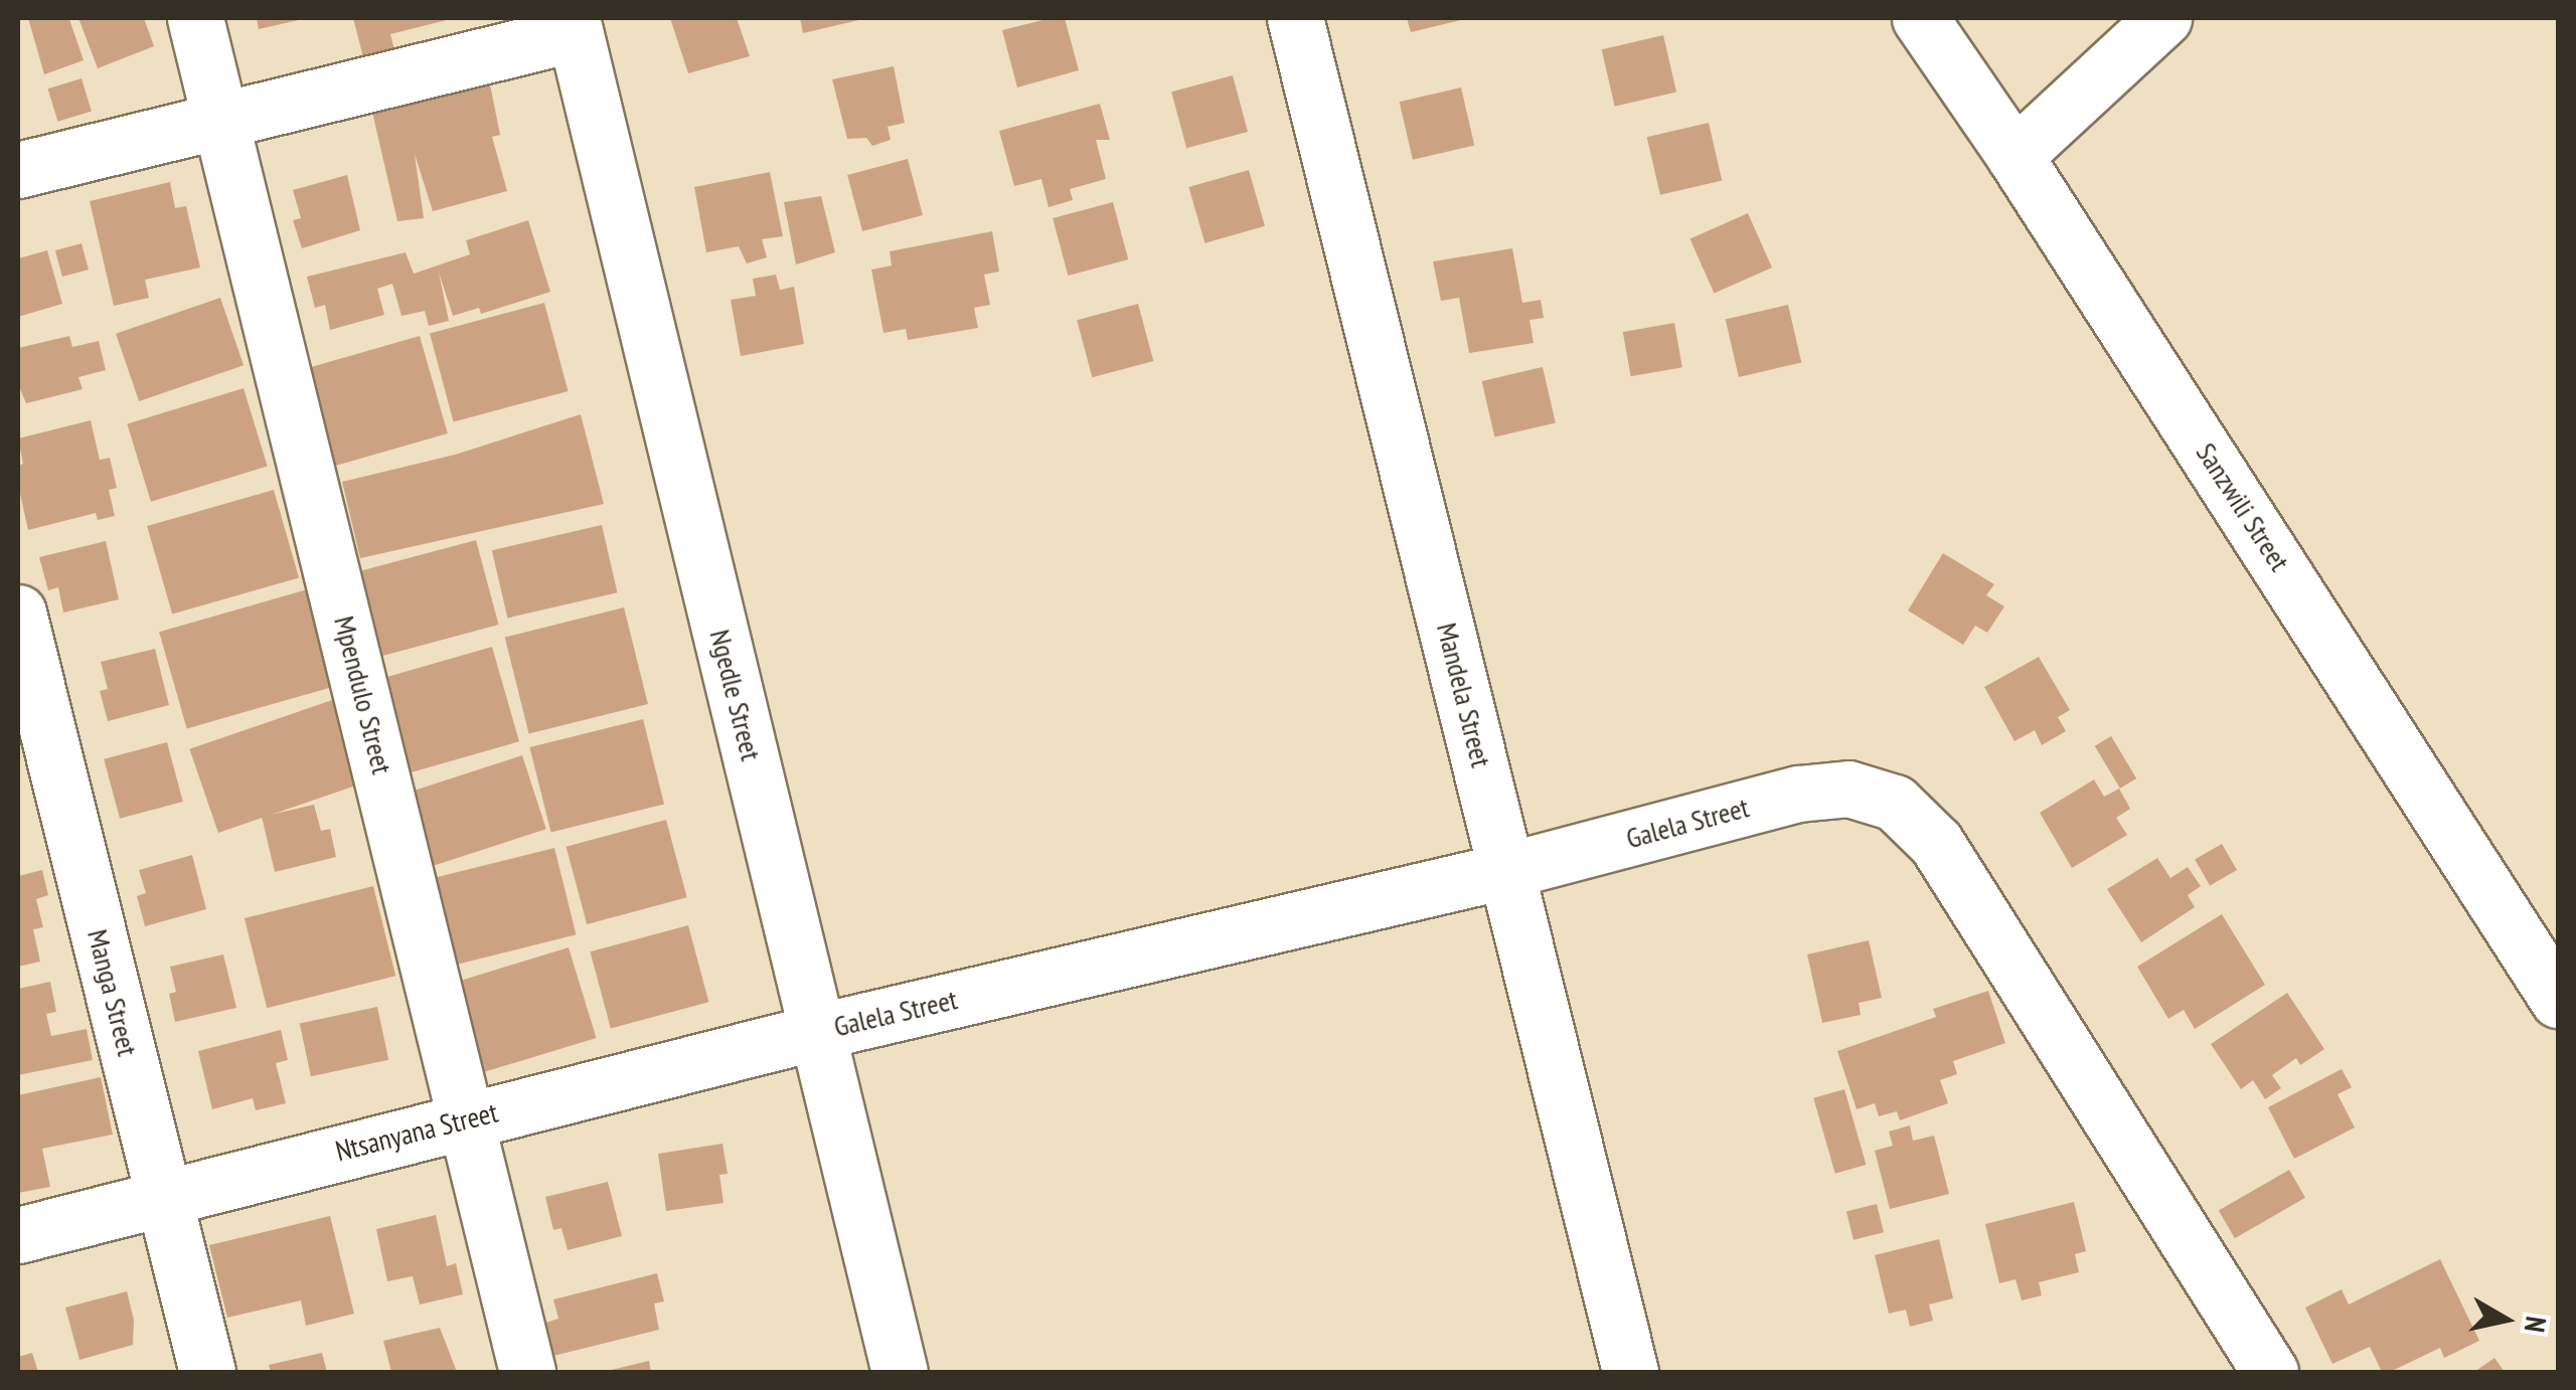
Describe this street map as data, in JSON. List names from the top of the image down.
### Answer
{
  "streets": {
    "street": [
      "Sanzwili Street",
      "Mpendulo Street",
      "Ngedle Street",
      "Mandela Street",
      "Galela Street",
      "Manga Street",
      "Ntsanyana Street"
    ]
  },
  "crossings": [
    ["Mpendulo Street", "Ntsanyana Street"],
    ["Ngedle Street", "Galela Street"],
    ["Ngedle Street", "Ntsanyana Street"],
    ["Mandela Street", "Galela Street"],
    ["Galela Street", "Ntsanyana Street"],
    ["Manga Street", "Ntsanyana Street"]
  ],
  "north": "right"
}
